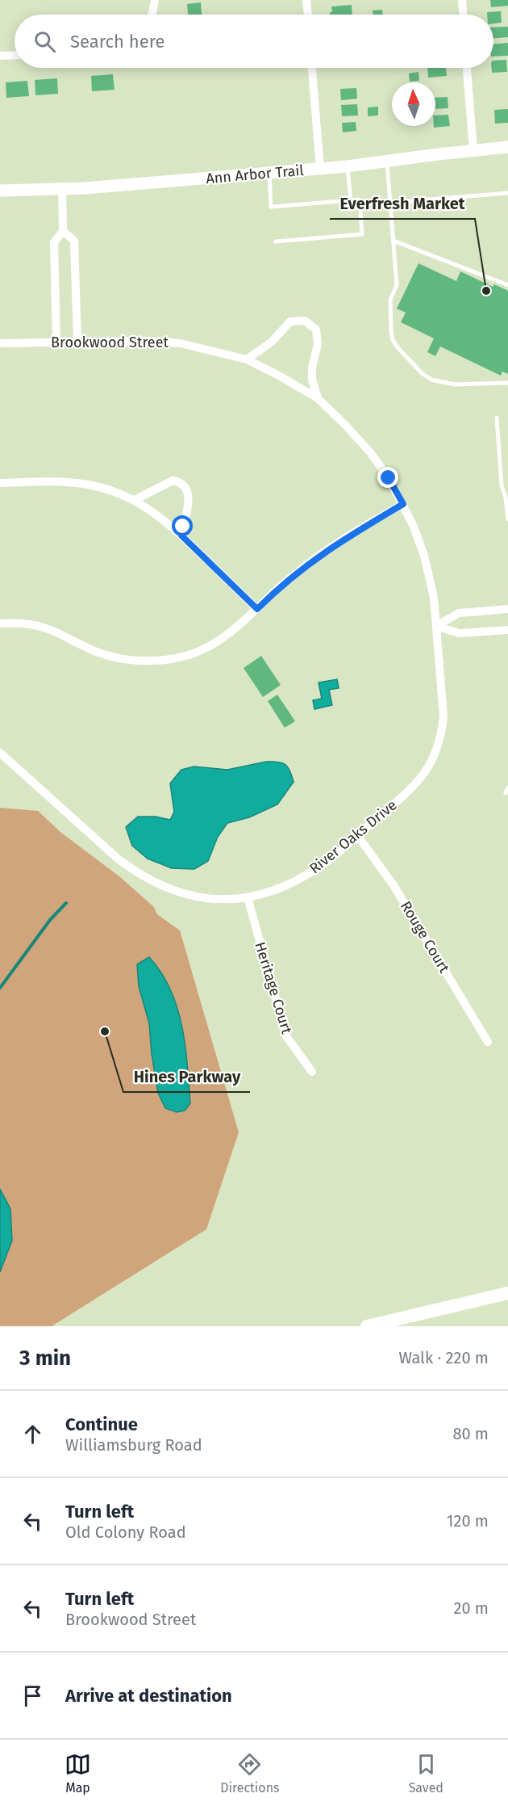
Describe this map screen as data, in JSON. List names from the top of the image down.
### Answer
{
  "streets": {
    "street": [
      "Ann Arbor Trail",
      "Brookwood Street",
      "River Oaks Drive",
      "Rouge Court",
      "Heritage Court"
    ]
  },
  "crossings": [
    ["Brookwood Street", "River Oaks Drive"],
    ["River Oaks Drive", "Rouge Court"],
    ["River Oaks Drive", "Heritage Court"]
  ],
  "places": ["Everfresh Market", "Hines Parkway"],
  "north": "top",
  "page": {
    "search": "Search here",
    "heading": ["3 min", "Walk · 220 m"],
    "list": [
      ["Continue", "Williamsburg Road", "80 m"],
      ["Turn left", "Old Colony Road", "120 m"],
      ["Turn left", "Brookwood Street", "20 m"],
      "Arrive at destination"
    ],
    "nav": ["Map", "Directions", "Saved"]
  }
}
